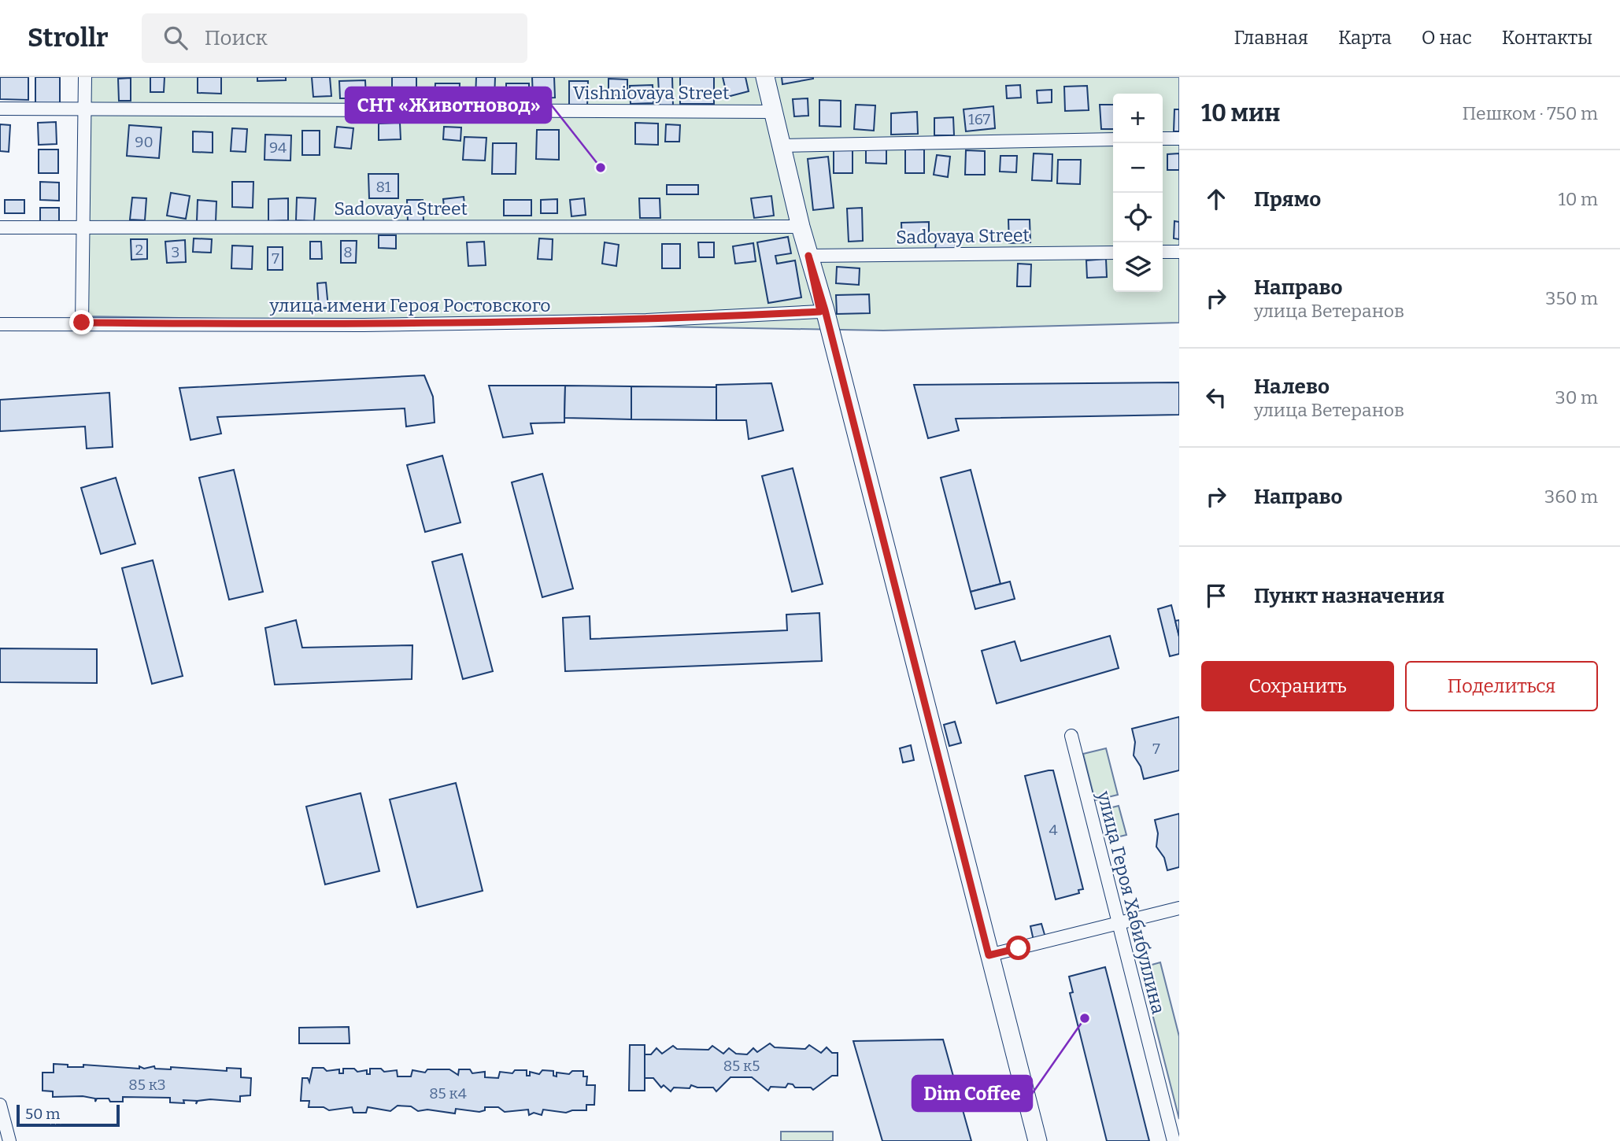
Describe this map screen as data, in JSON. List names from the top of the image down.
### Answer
{
  "streets": {
    "street": [
      "Vishniovaya Street",
      "Sadovaya Street",
      "улица имени Героя Ростовского",
      "улица Героя Хабибуллина"
    ]
  },
  "places": ["СНТ «Животновод»", "Dim Coffee"],
  "house_numbers": [
    "167",
    "90",
    "94",
    "81",
    "2",
    "3",
    "8",
    "7",
    "7",
    "4",
    "85 к5",
    "85 к3",
    "85 к4"
  ],
  "scale_bar": "50 m",
  "page": {
    "header": "Strollr",
    "search": "Поиск",
    "nav": [
      "Главная",
      "Карта",
      "О нас",
      "Контакты"
    ],
    "heading": ["10 мин", "Пешком · 750 m"],
    "map_buttons": ["+", "−"],
    "list": [
      ["Прямо", "10 m"],
      ["Направо", "улица Ветеранов", "350 m"],
      ["Налево", "улица Ветеранов", "30 m"],
      ["Направо", "360 m"],
      "Пункт назначения"
    ],
    "buttons": ["Сохранить", "Поделиться"],
    "scale": "50 m"
  }
}
